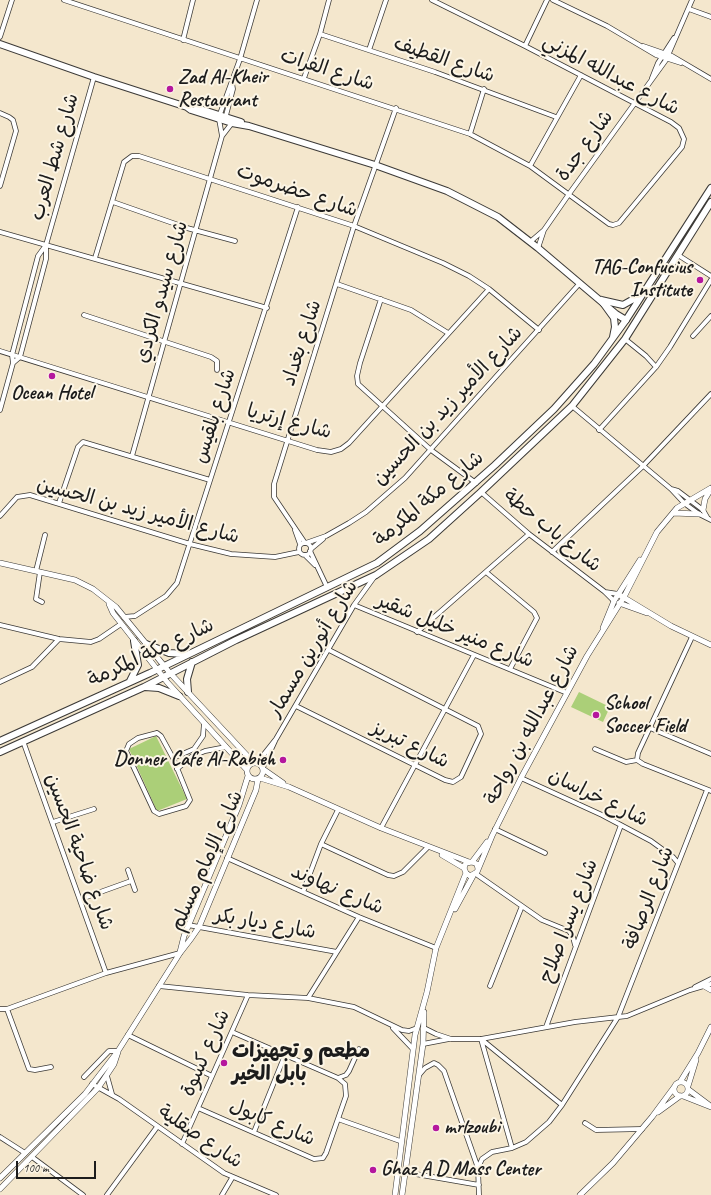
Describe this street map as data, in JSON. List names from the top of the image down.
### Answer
{
  "streets": {
    "main road": ["شارع مكة المكرمة"],
    "street": [
      "شارع القطيف",
      "شارع الفرات",
      "شارع عبدالله المزني",
      "شارع جدة",
      "شارع شط العرب",
      "شارع حضرموت",
      "شارع سيدو الكردي",
      "شارع بغداد",
      "شارع الأمير زيد بن الحسين",
      "شارع بلقيس",
      "شارع إرتريا",
      "شارع باب حطة",
      "شارع منير خليل شقير",
      "شارع أنورين مسمار",
      "شارع عبدالله بن رواحة",
      "شارع تبريز",
      "شارع خراسان",
      "شارع ضاحية الحسين",
      "شارع الإمام مسلم",
      "شارع نهاوند",
      "شارع الرصافة",
      "شارع يسرا صلاح",
      "شارع ديار بكر",
      "شارع كسوة",
      "شارع كابول",
      "شارع صقلية"
    ]
  },
  "crossings": [
    ["شارع الفرات", "شارع عبدالله المزني"],
    ["شارع الفرات", "شارع جدة"],
    ["شارع الفرات", "شارع بغداد"],
    ["شارع عبدالله المزني", "شارع جدة"],
    ["شارع شط العرب", "شارع إرتريا"],
    ["شارع حضرموت", "شارع سيدو الكردي"],
    ["شارع حضرموت", "شارع بغداد"],
    ["شارع حضرموت", "شارع الأمير زيد بن الحسين"],
    ["شارع حضرموت", "شارع بلقيس"],
    ["شارع حضرموت", "شارع إرتريا"],
    ["شارع سيدو الكردي", "شارع إرتريا"],
    ["شارع بغداد", "شارع الأمير زيد بن الحسين"],
    ["شارع بغداد", "شارع إرتريا"],
    ["شارع الأمير زيد بن الحسين", "شارع بلقيس"],
    ["شارع بلقيس", "شارع إرتريا"],
    ["شارع مكة المكرمة", "شارع باب حطة"],
    ["شارع مكة المكرمة", "شارع أنورين مسمار"],
    ["شارع مكة المكرمة", "شارع ضاحية الحسين"],
    ["شارع باب حطة", "شارع عبدالله بن رواحة"],
    ["شارع منير خليل شقير", "شارع أنورين مسمار"],
    ["شارع منير خليل شقير", "شارع عبدالله بن رواحة"],
    ["شارع أنورين مسمار", "شارع تبريز"],
    ["شارع أنورين مسمار", "شارع الإمام مسلم"],
    ["شارع عبدالله بن رواحة", "شارع خراسان"],
    ["شارع عبدالله بن رواحة", "شارع نهاوند"],
    ["شارع خراسان", "شارع الرصافة"],
    ["شارع خراسان", "شارع يسرا صلاح"],
    ["شارع الإمام مسلم", "شارع نهاوند"],
    ["شارع الإمام مسلم", "شارع ديار بكر"],
    ["شارع الإمام مسلم", "شارع صقلية"],
    ["شارع كسوة", "شارع كابول"],
    ["شارع كسوة", "شارع صقلية"]
  ],
  "places": [
    "Zad Al-Kheir Restaurant",
    "TAG-Confucius Institute",
    "Ocean Hotel",
    "School Soccer Field",
    "Donner Cafe Al-Rabieh",
    "مطعم و تجهيزات بابل الخير",
    "mrlzoubi",
    "Ghaz A D Mass Center"
  ],
  "scale_bar": "100 m"
}
